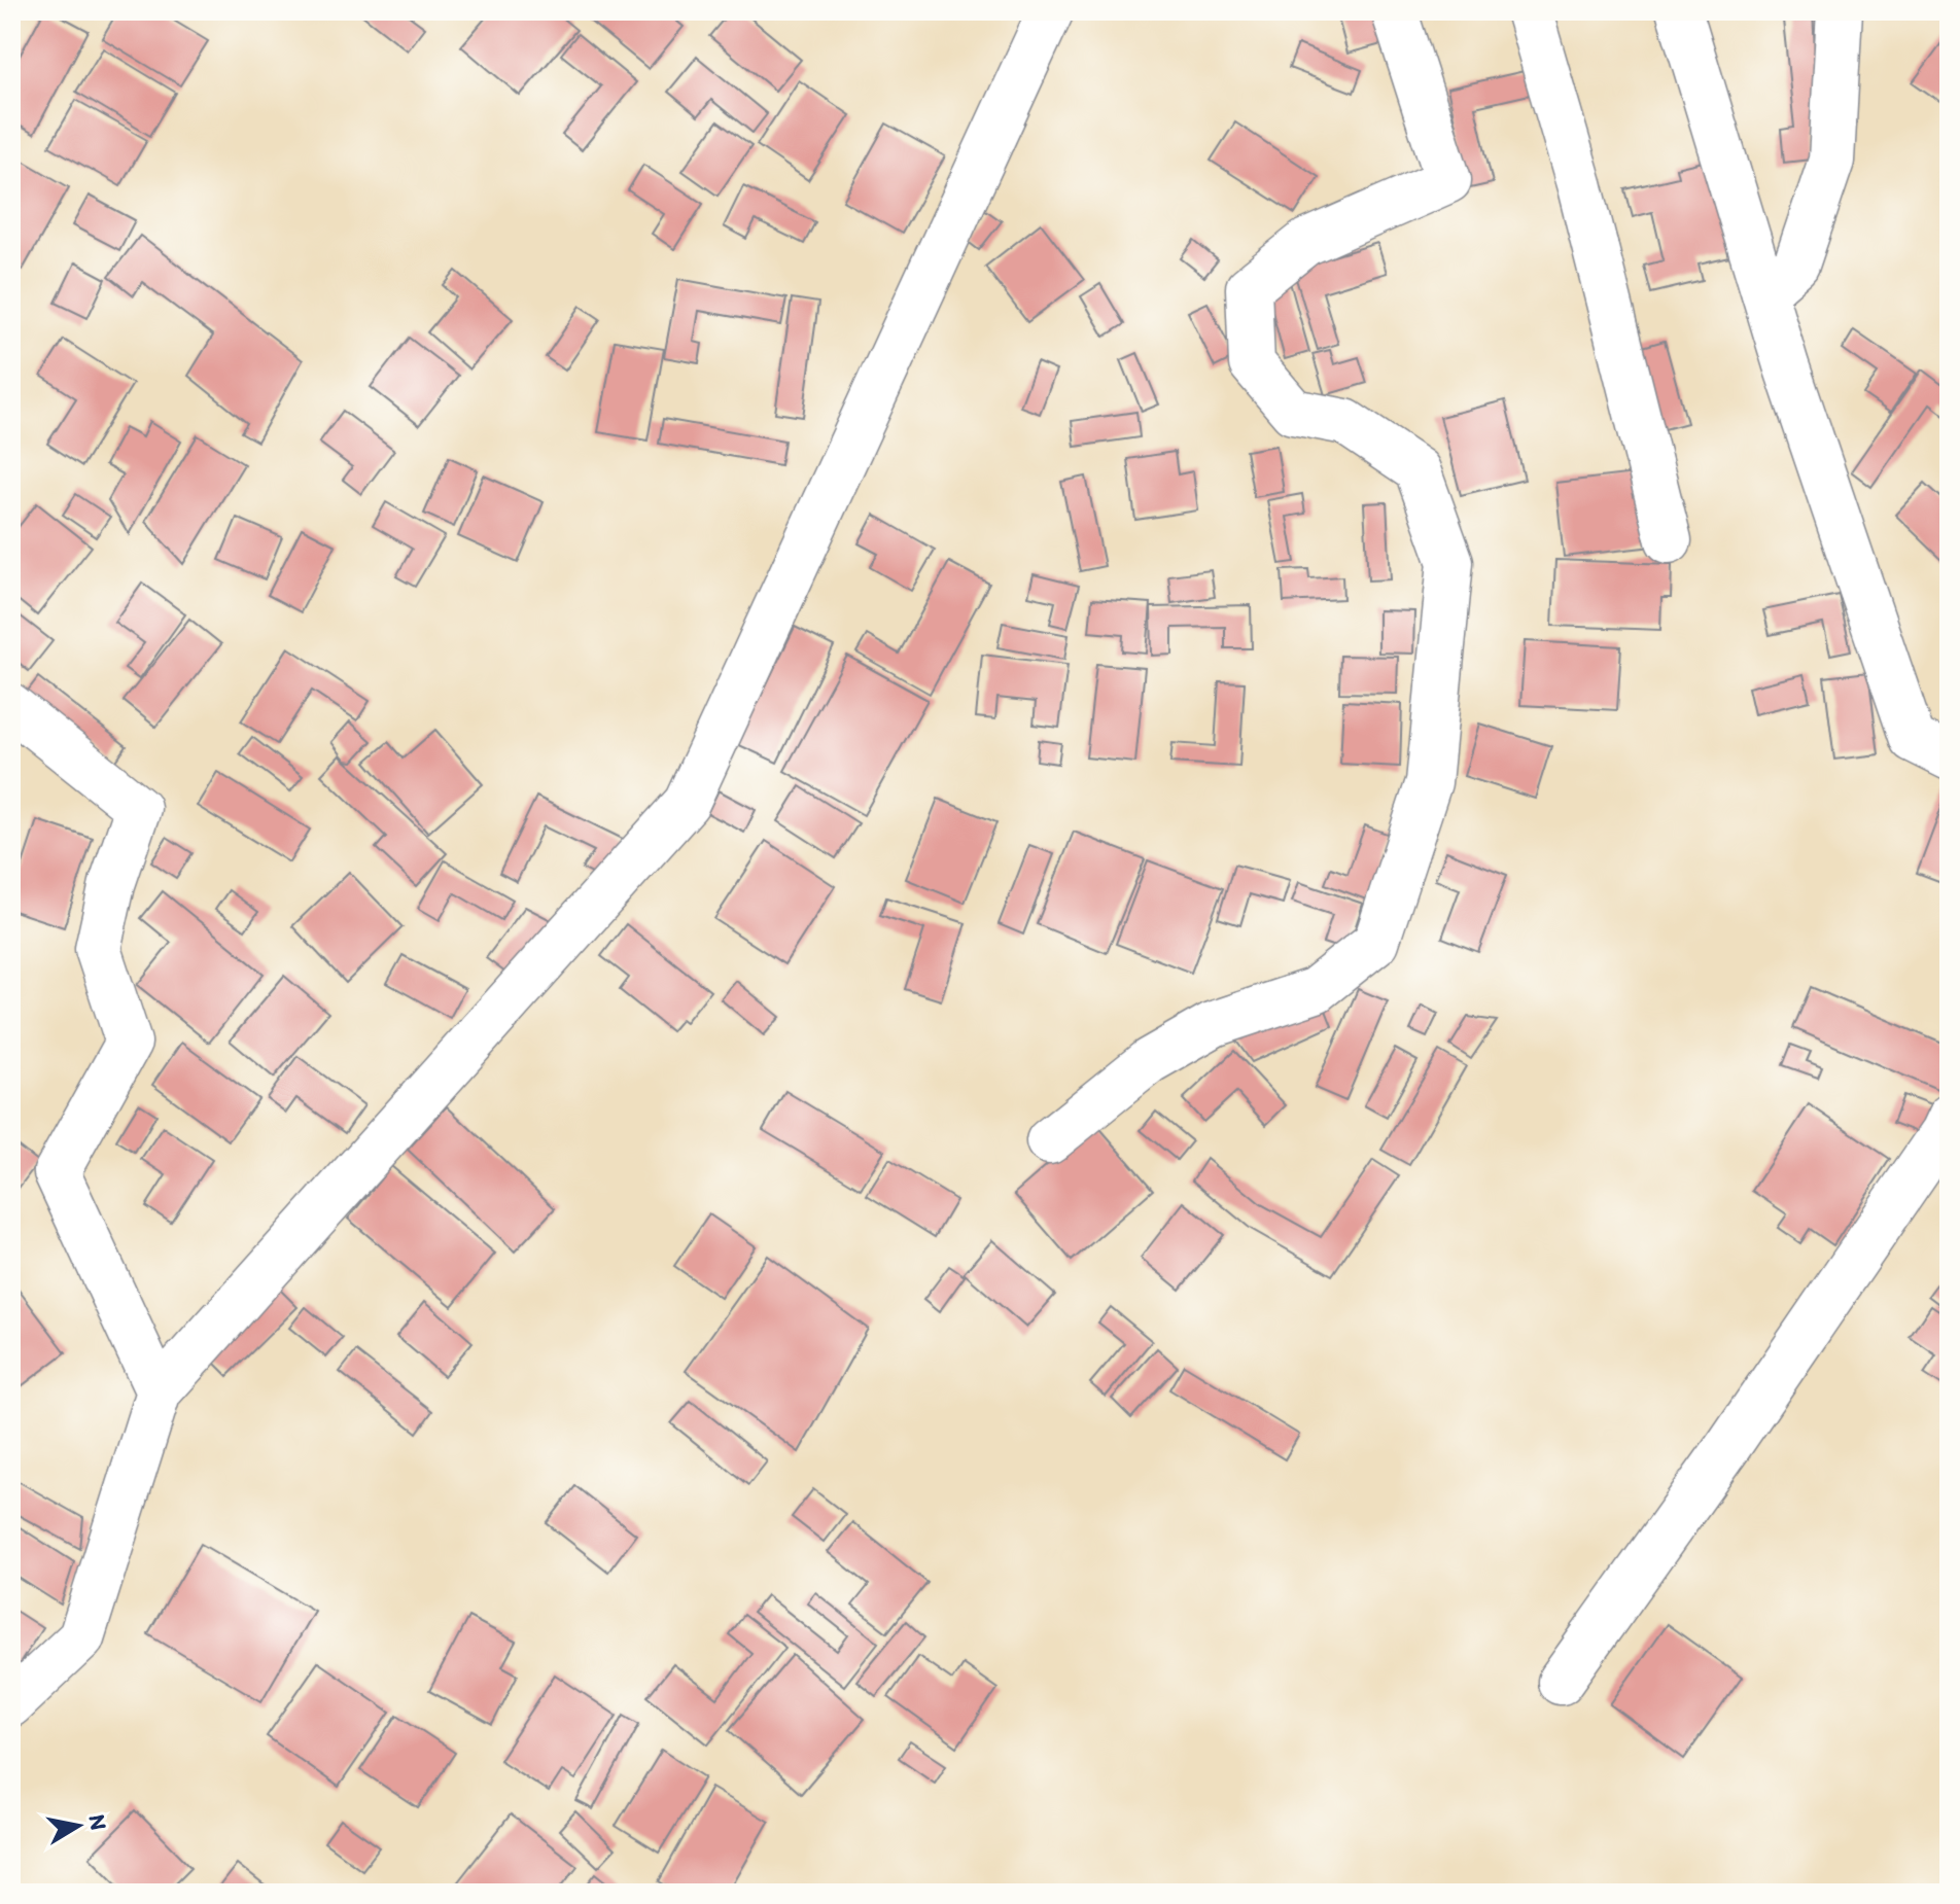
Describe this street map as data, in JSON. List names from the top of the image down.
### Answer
{
  "north": "right"
}
